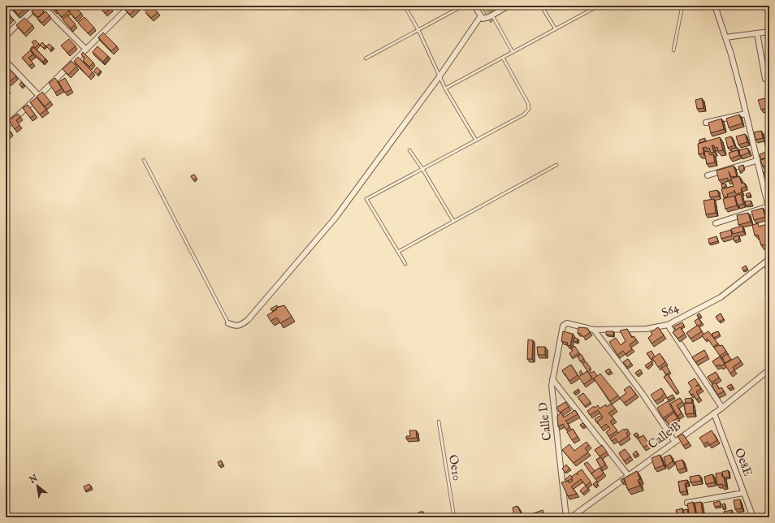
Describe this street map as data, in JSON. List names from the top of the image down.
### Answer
{
  "streets": {
    "street": [
      "S64",
      "Calle D",
      "Calle B",
      "Oe8E"
    ],
    "lane": ["Oe10"]
  },
  "crossings": [
    ["S64", "Calle D"],
    ["Calle B", "Oe8E"]
  ],
  "north": "top left"
}
